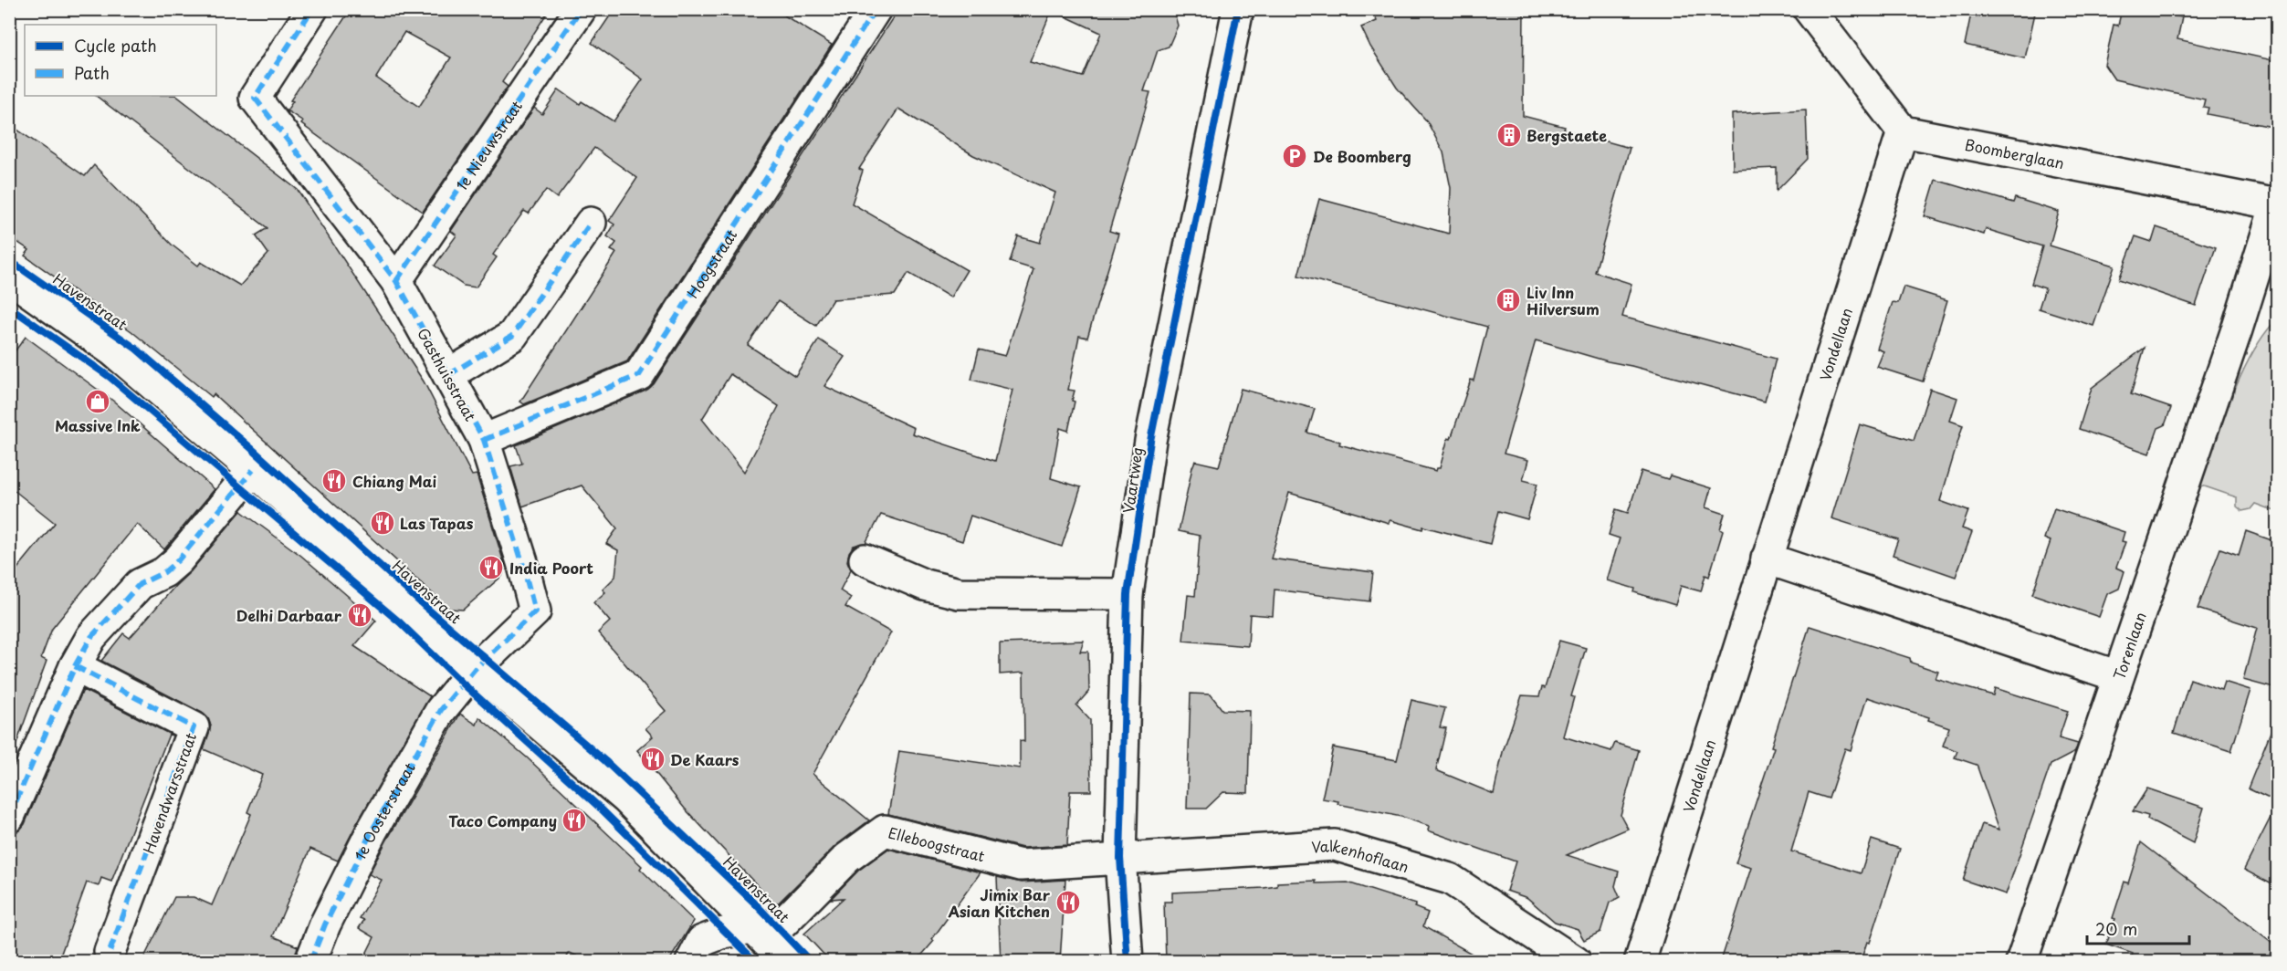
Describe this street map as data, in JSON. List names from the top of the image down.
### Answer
{
  "streets": {
    "street": [
      "1e Nieuwstraat",
      "Boomberglaan",
      "Hoogstraat",
      "Havenstraat",
      "Vondellaan",
      "Gasthuisstraat",
      "Vaartweg",
      "Torenlaan",
      "Havendwarsstraat",
      "1e Oosterstraat",
      "Elleboogstraat",
      "Valkenhoflaan"
    ]
  },
  "crossings": [
    ["1e Nieuwstraat", "Gasthuisstraat"],
    ["Boomberglaan", "Vondellaan"],
    ["Boomberglaan", "Torenlaan"],
    ["Hoogstraat", "Gasthuisstraat"],
    ["Havenstraat", "Gasthuisstraat"],
    ["Havenstraat", "1e Oosterstraat"],
    ["Havenstraat", "Elleboogstraat"],
    ["Gasthuisstraat", "1e Oosterstraat"],
    ["Vaartweg", "Elleboogstraat"],
    ["Vaartweg", "Valkenhoflaan"],
    ["Elleboogstraat", "Valkenhoflaan"]
  ],
  "places": {
    "building": ["Bergstaete", "Liv Inn Hilversum"],
    "parking": ["De Boomberg"],
    "shop": ["Massive Ink"],
    "restaurant": [
      "Chiang Mai",
      "Las Tapas",
      "India Poort",
      "Delhi Darbaar",
      "De Kaars",
      "Taco Company",
      "Jimix Bar Asian Kitchen"
    ]
  },
  "legend": ["Cycle path", "Path"],
  "scale_bar": "20 m"
}
